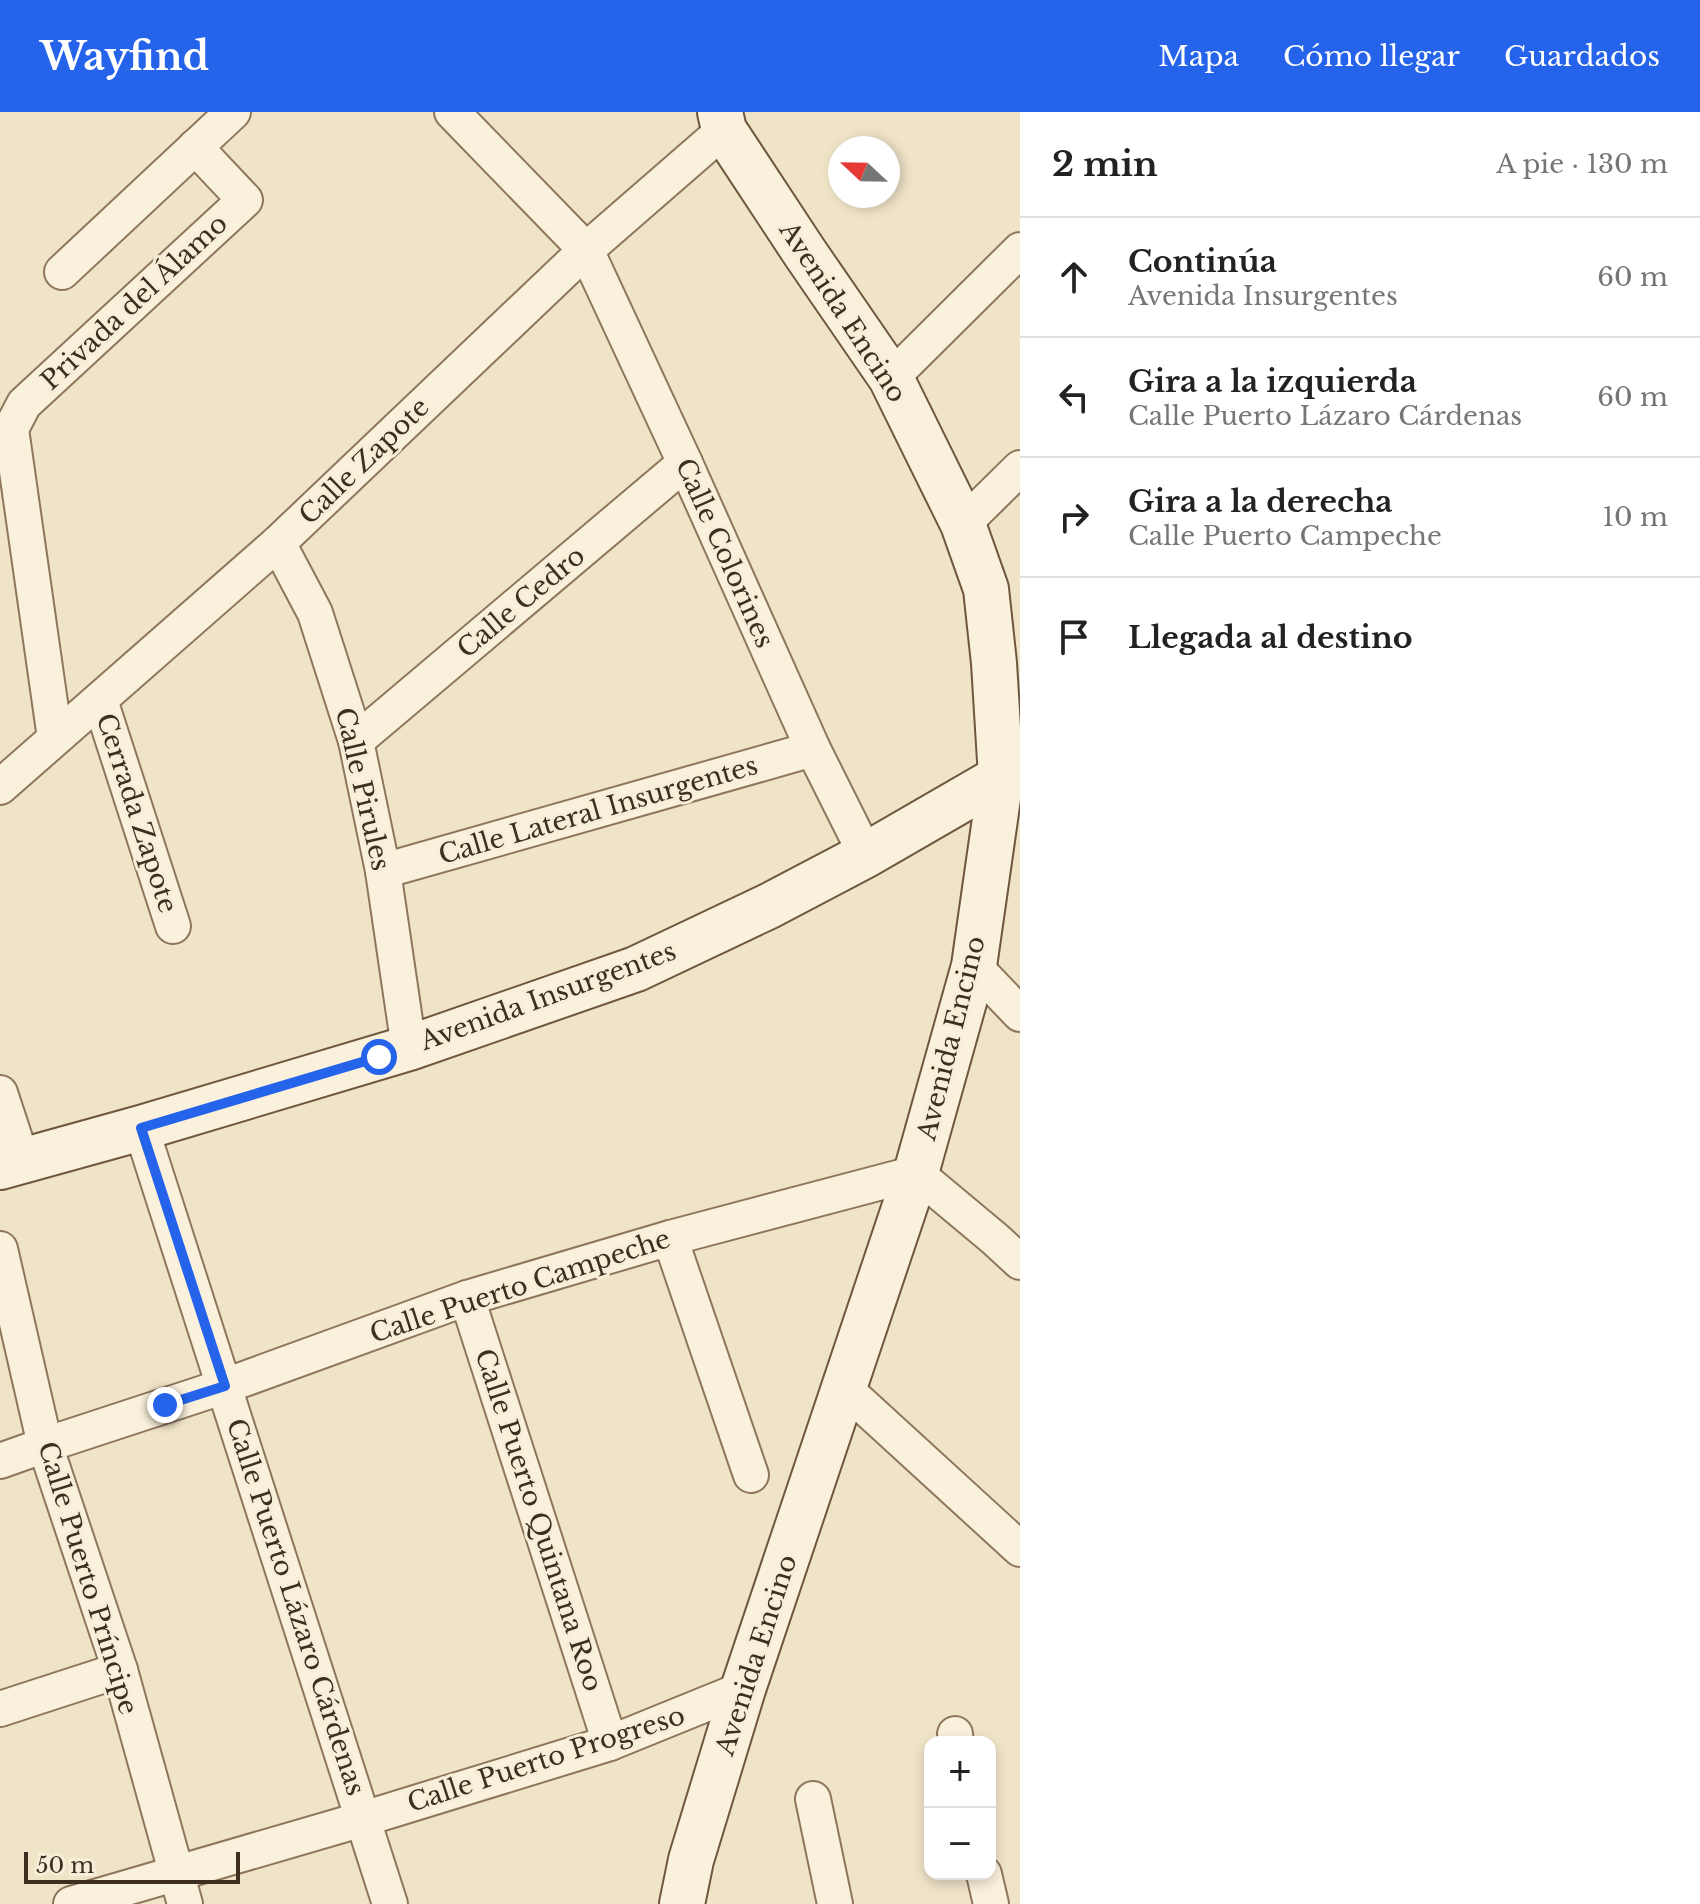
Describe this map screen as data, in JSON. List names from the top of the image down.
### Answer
{
  "streets": {
    "main road": ["Avenida Encino", "Avenida Insurgentes"],
    "street": [
      "Privada del Álamo",
      "Calle Zapote",
      "Calle Colorines",
      "Calle Cedro",
      "Calle Pirules",
      "Calle Lateral Insurgentes",
      "Cerrada Zapote",
      "Calle Puerto Campeche",
      "Calle Puerto Quintana Roo",
      "Calle Puerto Príncipe",
      "Calle Puerto Lázaro Cárdenas",
      "Calle Puerto Progreso"
    ]
  },
  "crossings": [
    ["Avenida Encino", "Calle Zapote"],
    ["Avenida Encino", "Avenida Insurgentes"],
    ["Avenida Encino", "Calle Puerto Campeche"],
    ["Avenida Encino", "Calle Puerto Progreso"],
    ["Calle Zapote", "Calle Colorines"],
    ["Calle Zapote", "Calle Pirules"],
    ["Calle Zapote", "Cerrada Zapote"],
    ["Calle Colorines", "Calle Cedro"],
    ["Calle Colorines", "Calle Lateral Insurgentes"],
    ["Calle Colorines", "Avenida Insurgentes"],
    ["Calle Cedro", "Calle Pirules"],
    ["Calle Pirules", "Calle Lateral Insurgentes"],
    ["Calle Pirules", "Avenida Insurgentes"],
    ["Avenida Insurgentes", "Calle Puerto Lázaro Cárdenas"],
    ["Calle Puerto Campeche", "Calle Puerto Quintana Roo"],
    ["Calle Puerto Campeche", "Calle Puerto Príncipe"],
    ["Calle Puerto Campeche", "Calle Puerto Lázaro Cárdenas"],
    ["Calle Puerto Quintana Roo", "Calle Puerto Progreso"],
    ["Calle Puerto Príncipe", "Calle Puerto Progreso"],
    ["Calle Puerto Lázaro Cárdenas", "Calle Puerto Progreso"]
  ],
  "scale_bar": "50 m",
  "north": "left",
  "page": {
    "header": "Wayfind",
    "nav": ["Mapa", "Cómo llegar", "Guardados"],
    "heading": ["2 min", "A pie · 130 m"],
    "list": [
      ["Continúa", "Avenida Insurgentes", "60 m"],
      ["Gira a la izquierda", "Calle Puerto Lázaro Cárdenas", "60 m"],
      ["Gira a la derecha", "Calle Puerto Campeche", "10 m"],
      "Llegada al destino"
    ],
    "map_buttons": ["+", "−"],
    "scale": "50 m"
  }
}
